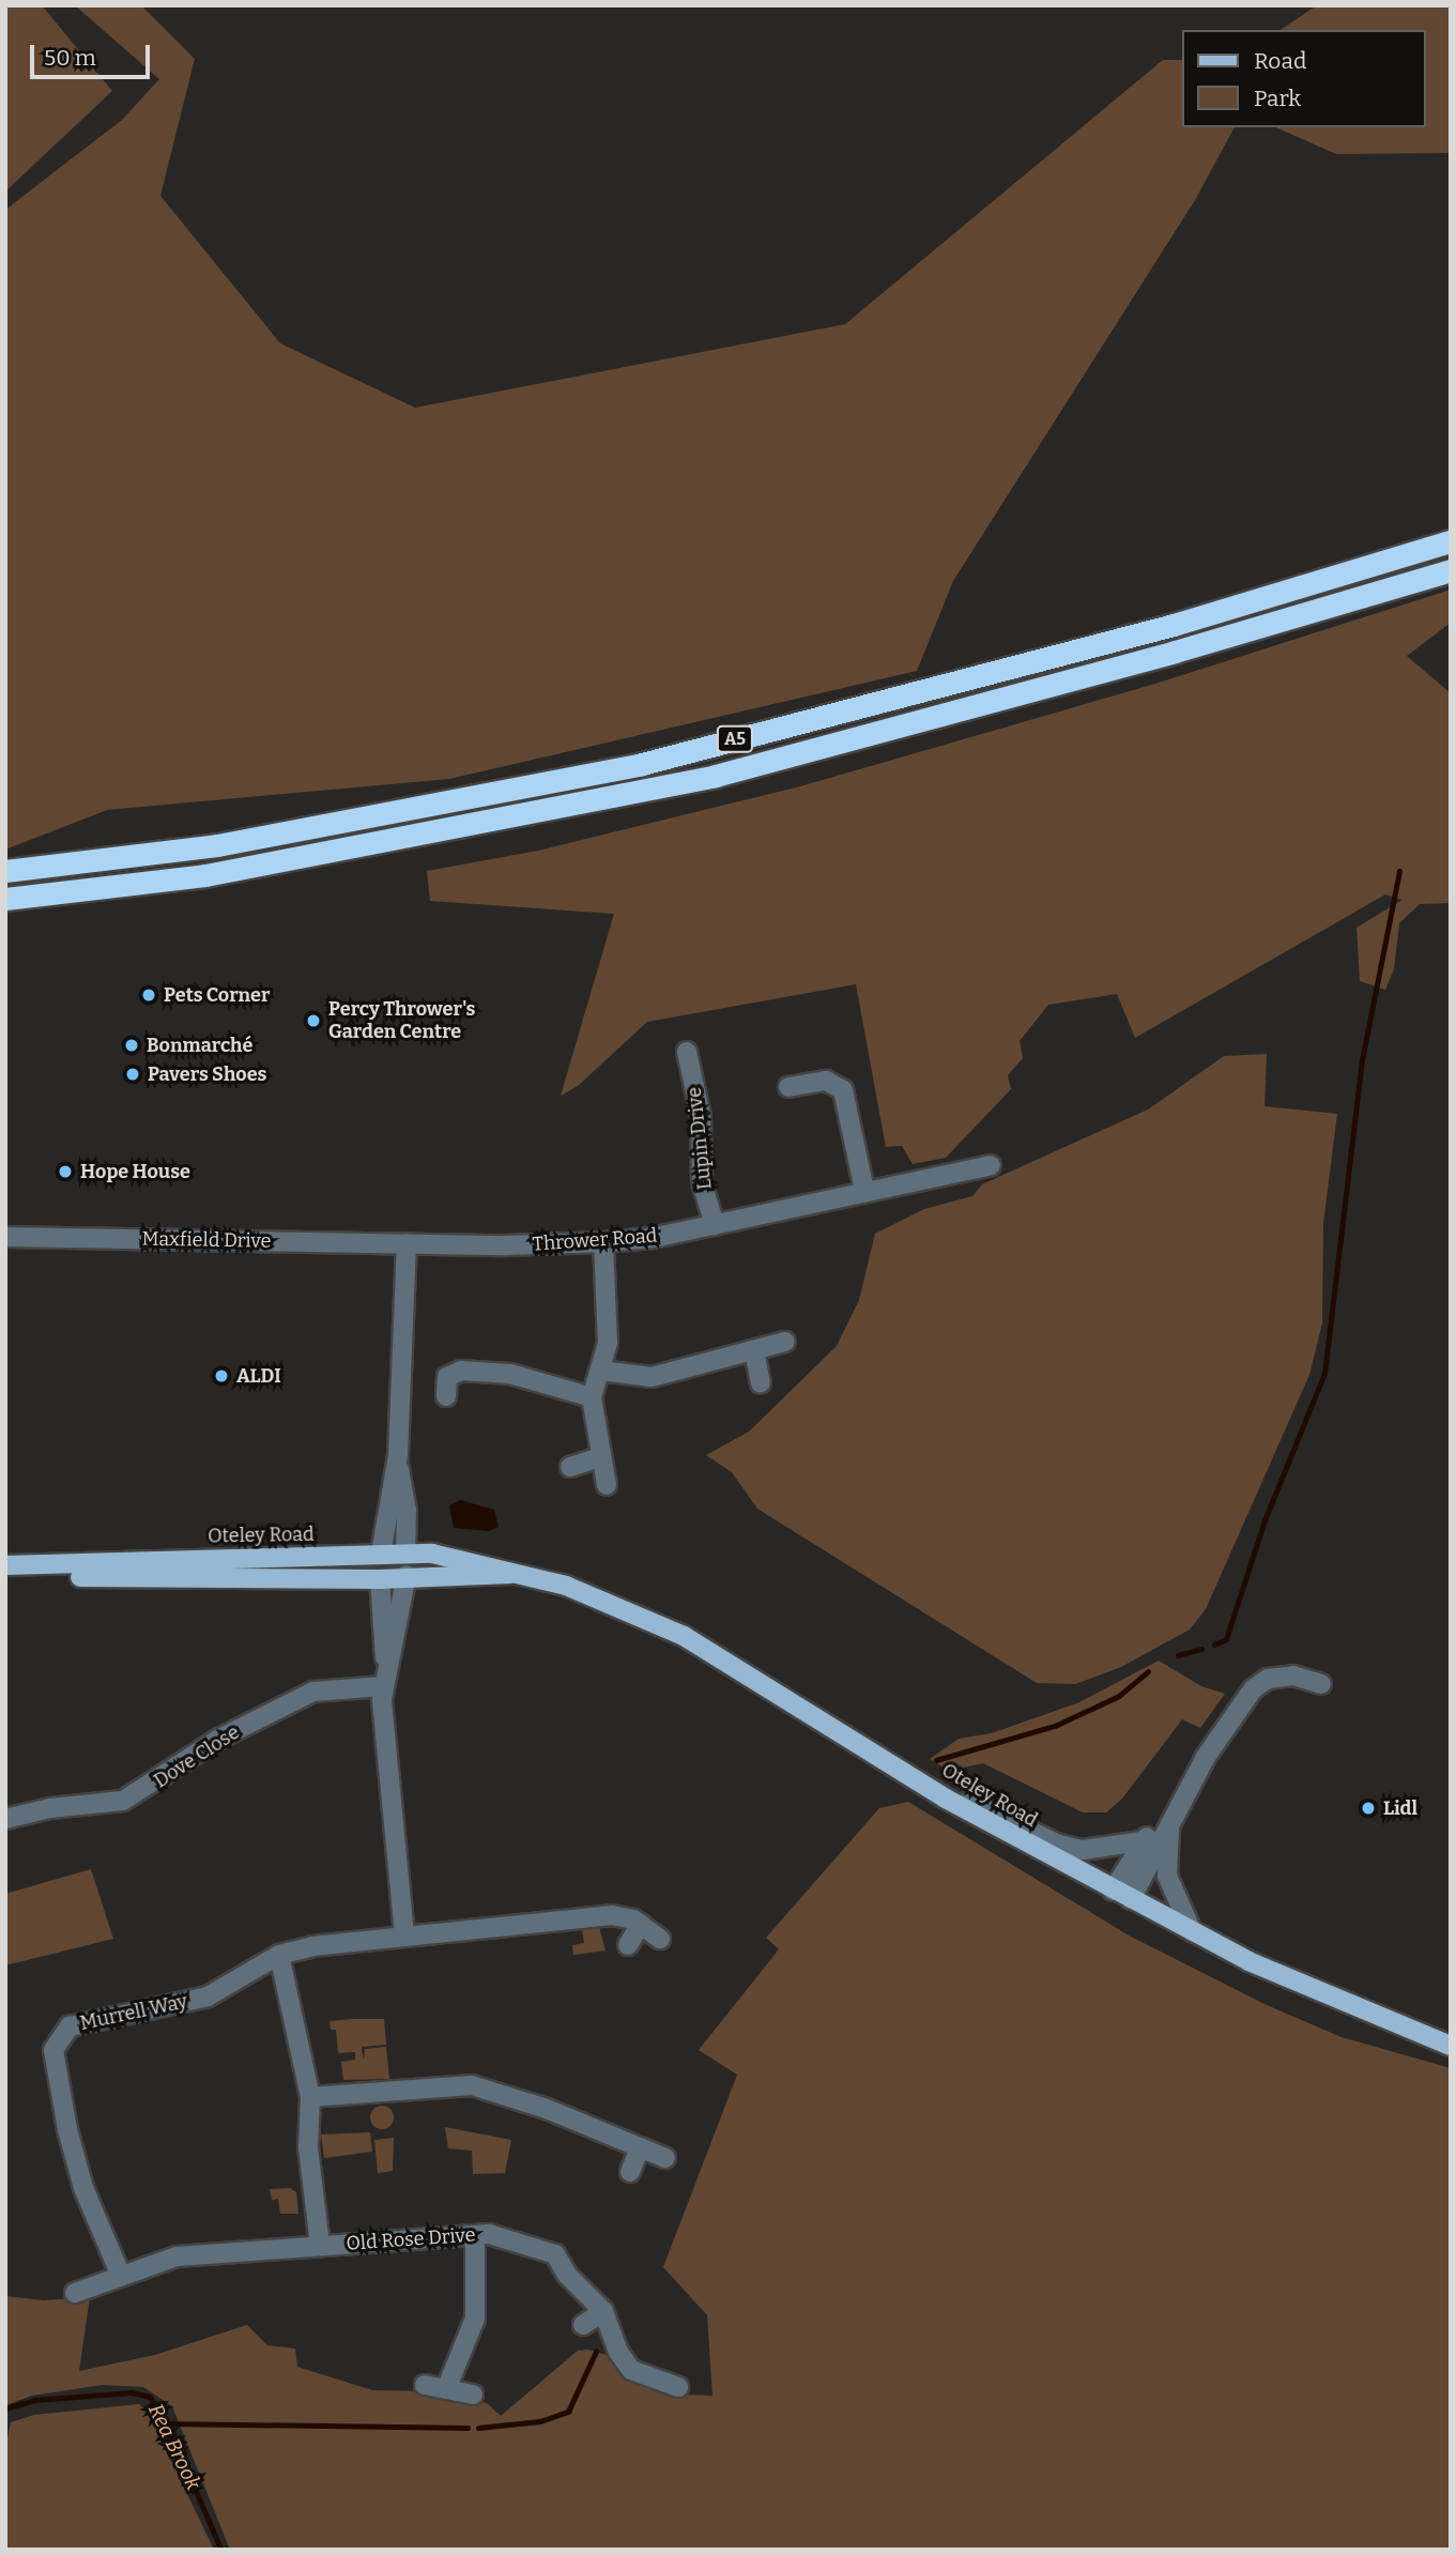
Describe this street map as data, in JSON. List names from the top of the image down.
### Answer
{
  "streets": {
    "highway": ["A5"],
    "main road": ["Oteley Road"],
    "street": [
      "Lupin Drive",
      "Maxfield Drive",
      "Thrower Road",
      "Dove Close",
      "Murrell Way",
      "Old Rose Drive"
    ]
  },
  "crossings": [
    ["Lupin Drive", "Thrower Road"],
    ["Maxfield Drive", "Thrower Road"],
    ["Murrell Way", "Old Rose Drive"]
  ],
  "water": ["Rea Brook"],
  "places": [
    "Pets Corner",
    "Percy Thrower's Garden Centre",
    "Bonmarché",
    "Pavers Shoes",
    "Hope House",
    "ALDI",
    "Lidl"
  ],
  "legend": ["Road", "Park"],
  "scale_bar": "50 m"
}
